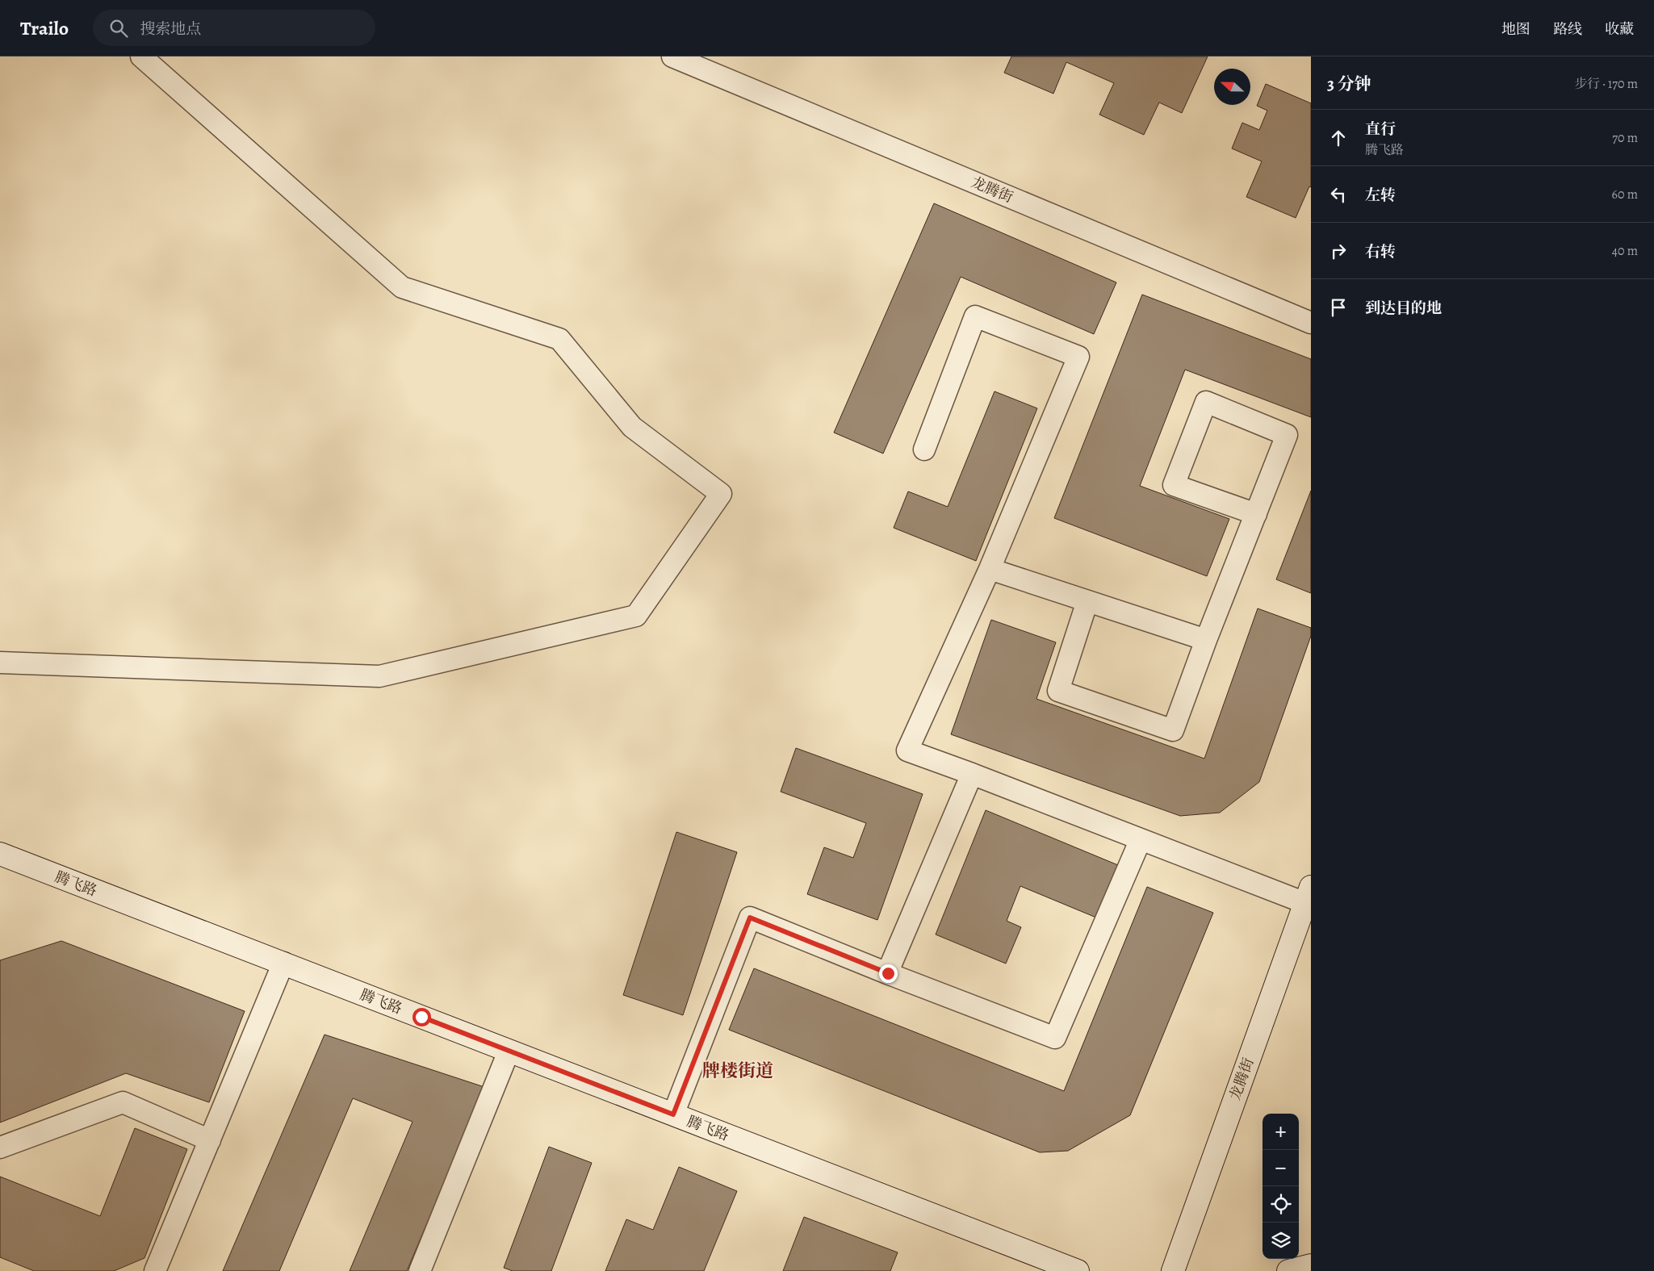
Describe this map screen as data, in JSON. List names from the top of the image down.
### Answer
{
  "streets": {
    "street": ["龙腾街", "腾飞路"]
  },
  "districts": ["牌楼街道"],
  "north": "left",
  "page": {
    "header": "Trailo",
    "search": "搜索地点",
    "nav": ["地图", "路线", "收藏"],
    "heading": ["3 分钟", "步行 · 170 m"],
    "list": [
      ["直行", "腾飞路", "70 m"],
      ["左转", "60 m"],
      ["右转", "40 m"],
      "到达目的地"
    ],
    "map_buttons": ["+", "−"]
  }
}
